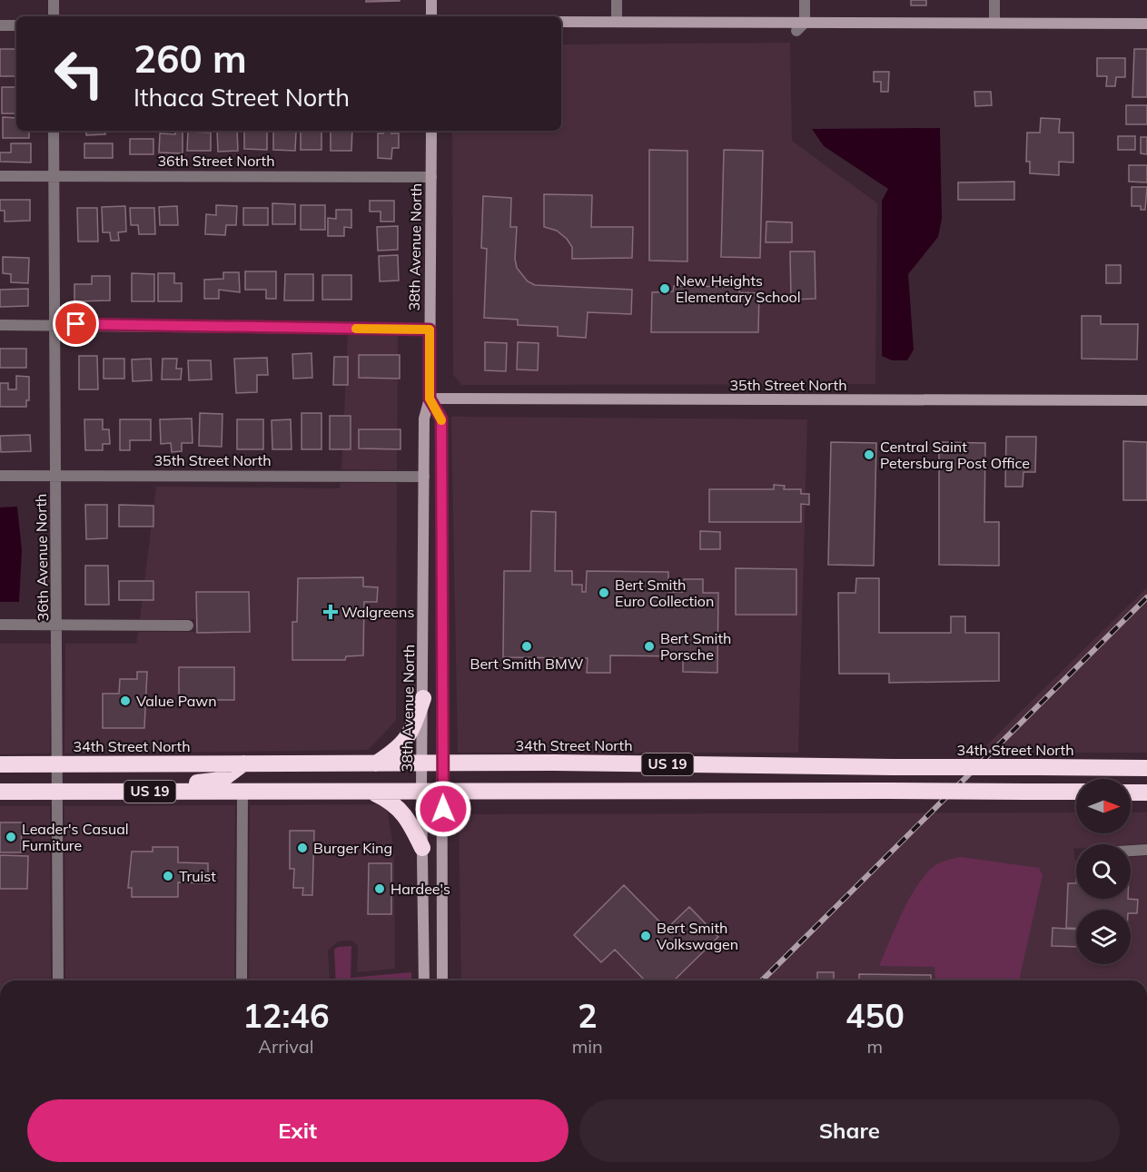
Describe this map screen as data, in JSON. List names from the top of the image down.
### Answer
{
  "streets": {
    "highway": ["34th Street North", "US 19"],
    "main road": ["38th Avenue North", "35th Street North"],
    "street": ["36th Street North", "36th Avenue North"]
  },
  "crossings": [
    ["36th Street North", "38th Avenue North"],
    ["36th Street North", "36th Avenue North"],
    ["38th Avenue North", "35th Street North"],
    ["38th Avenue North", "34th Street North"],
    ["38th Avenue North", "US 19"],
    ["35th Street North", "36th Avenue North"],
    ["36th Avenue North", "34th Street North"],
    ["36th Avenue North", "US 19"]
  ],
  "places": {
    "other": [
      "New Heights Elementary School",
      "Central Saint Petersburg Post Office",
      "Bert Smith Euro Collection",
      "Bert Smith BMW",
      "Bert Smith Porsche",
      "Value Pawn",
      "Leader's Casual Furniture",
      "Burger King",
      "Truist",
      "Hardee's",
      "Bert Smith Volkswagen"
    ],
    "health": ["Walgreens"]
  },
  "north": "right",
  "page": {
    "turn": ["260 m", "Ithaca Street North"],
    "eta": [
      "12:46",
      "Arrival",
      "2",
      "min",
      "450",
      "m"
    ],
    "buttons": ["Exit", "Share"]
  }
}
